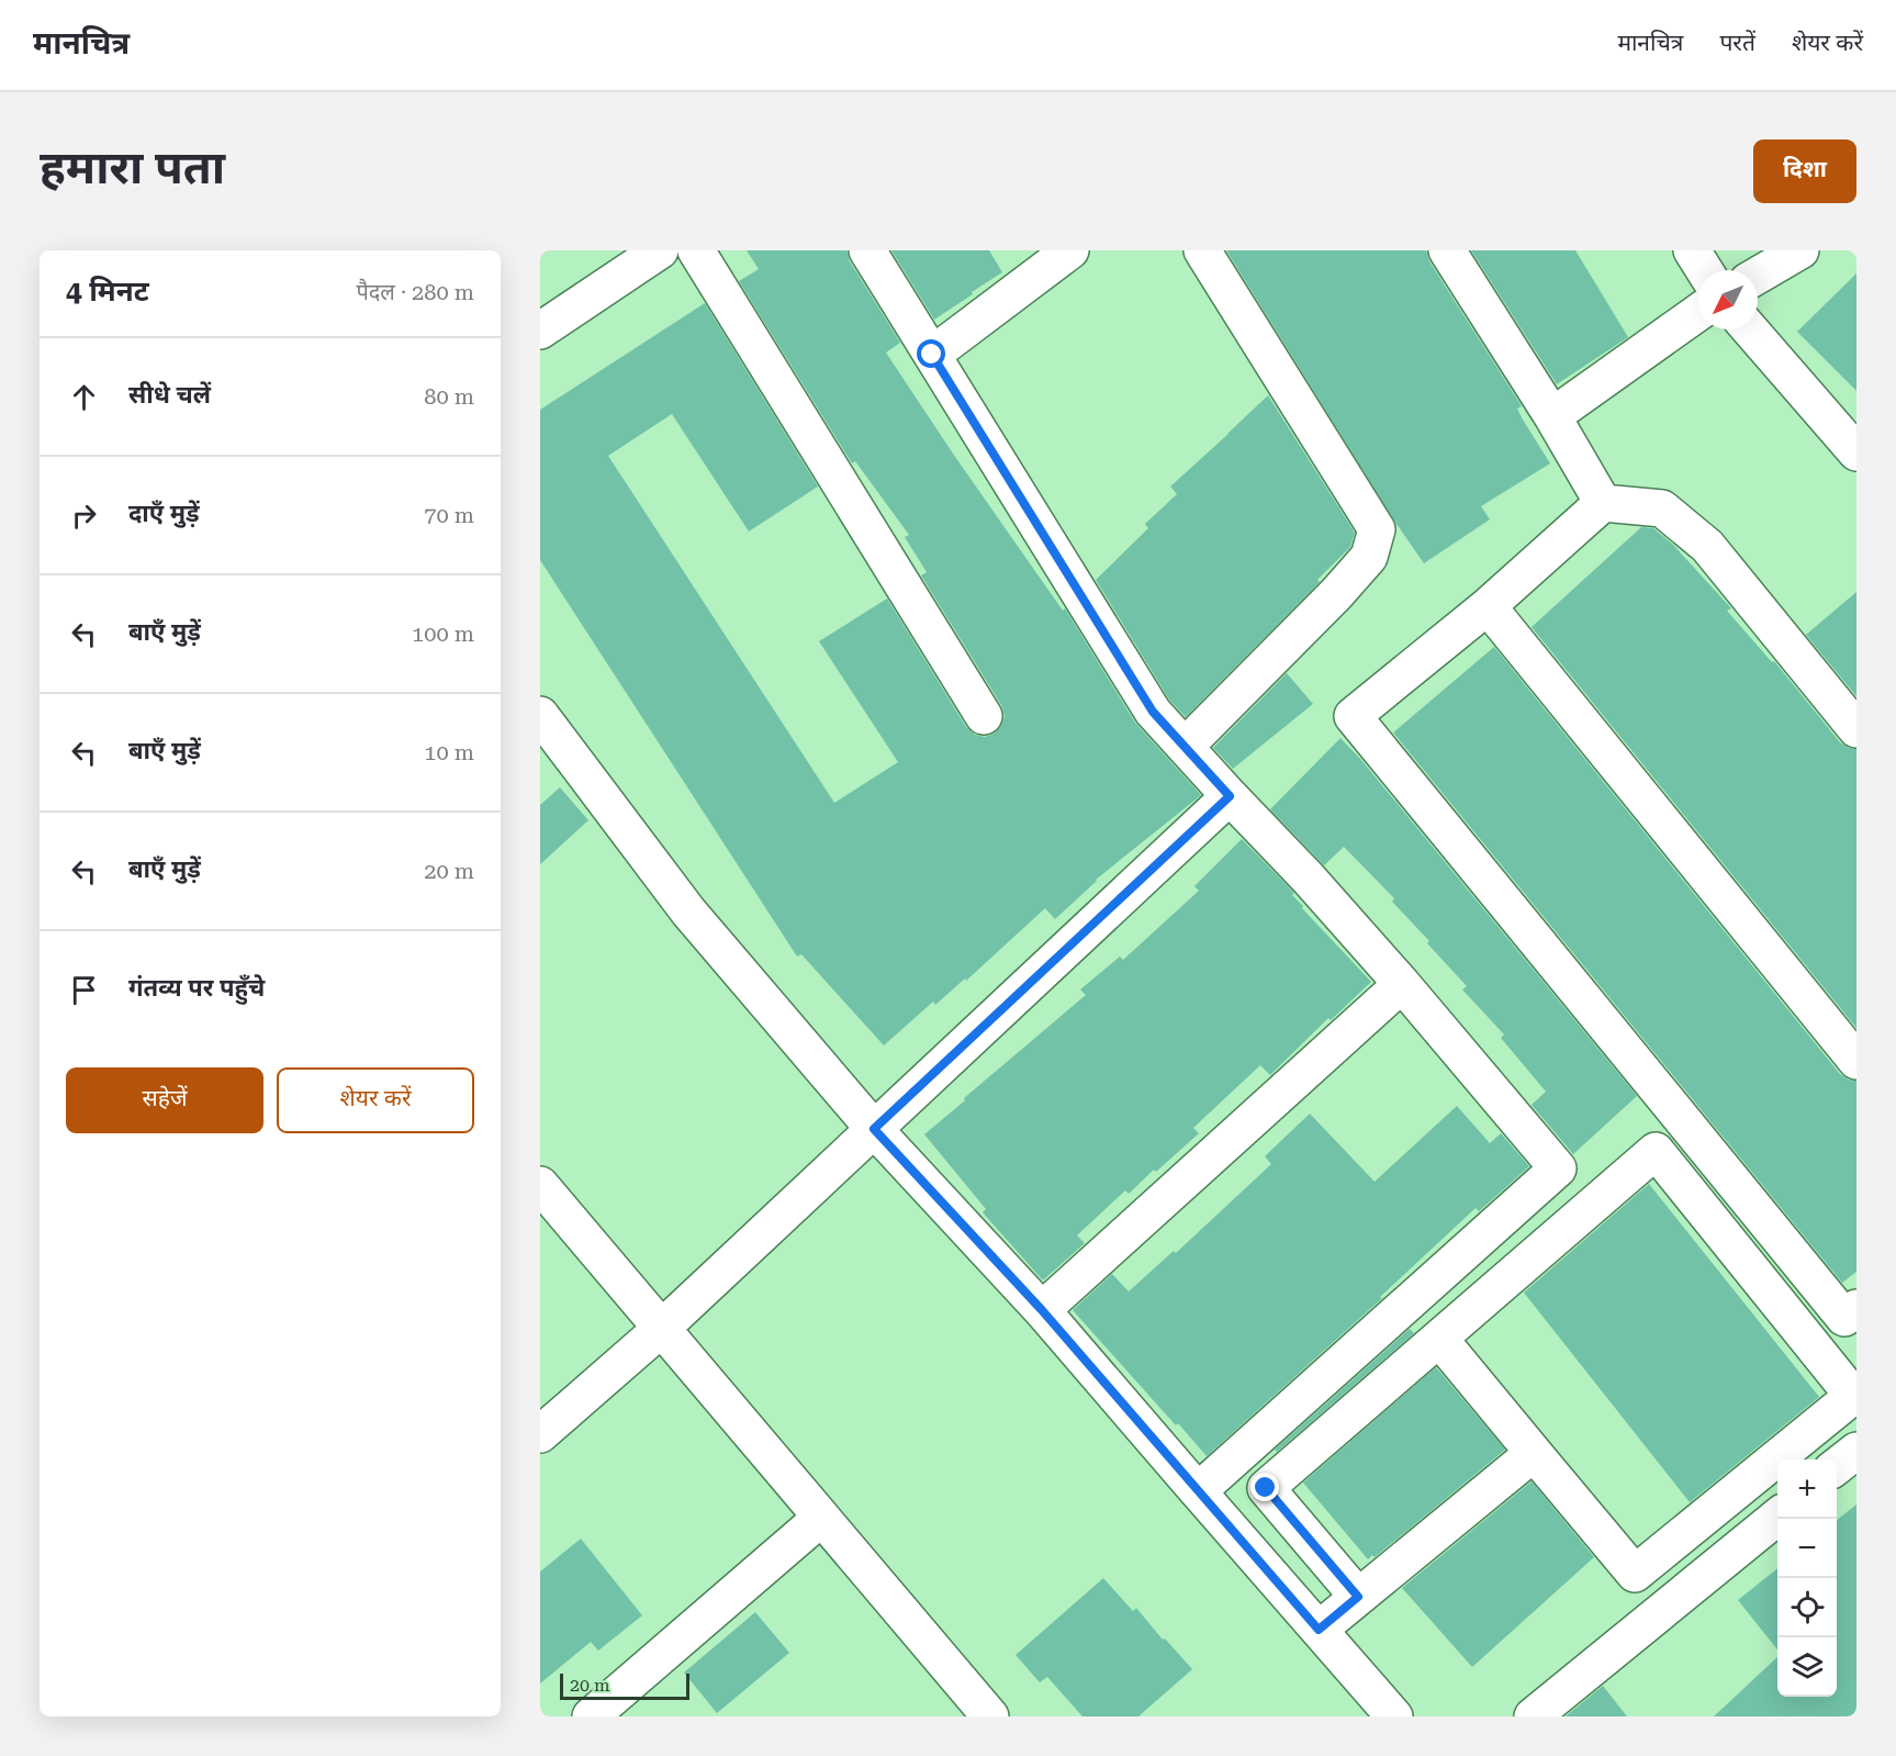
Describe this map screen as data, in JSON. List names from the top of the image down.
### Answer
{
  "scale_bar": "20 m",
  "north": "bottom left",
  "page": {
    "header": "मानचित्र",
    "nav": ["मानचित्र", "परतें", "शेयर करें"],
    "buttons": [
      "दिशा",
      ["सहेजें", "शेयर करें"]
    ],
    "title": "हमारा पता",
    "heading": ["4 मिनट", "पैदल · 280 m"],
    "list": [
      ["सीधे चलें", "80 m"],
      ["दाएँ मुड़ें", "70 m"],
      ["बाएँ मुड़ें", "100 m"],
      ["बाएँ मुड़ें", "10 m"],
      ["बाएँ मुड़ें", "20 m"],
      "गंतव्य पर पहुँचे"
    ],
    "map_buttons": ["+", "−"],
    "scale": "20 m"
  }
}
